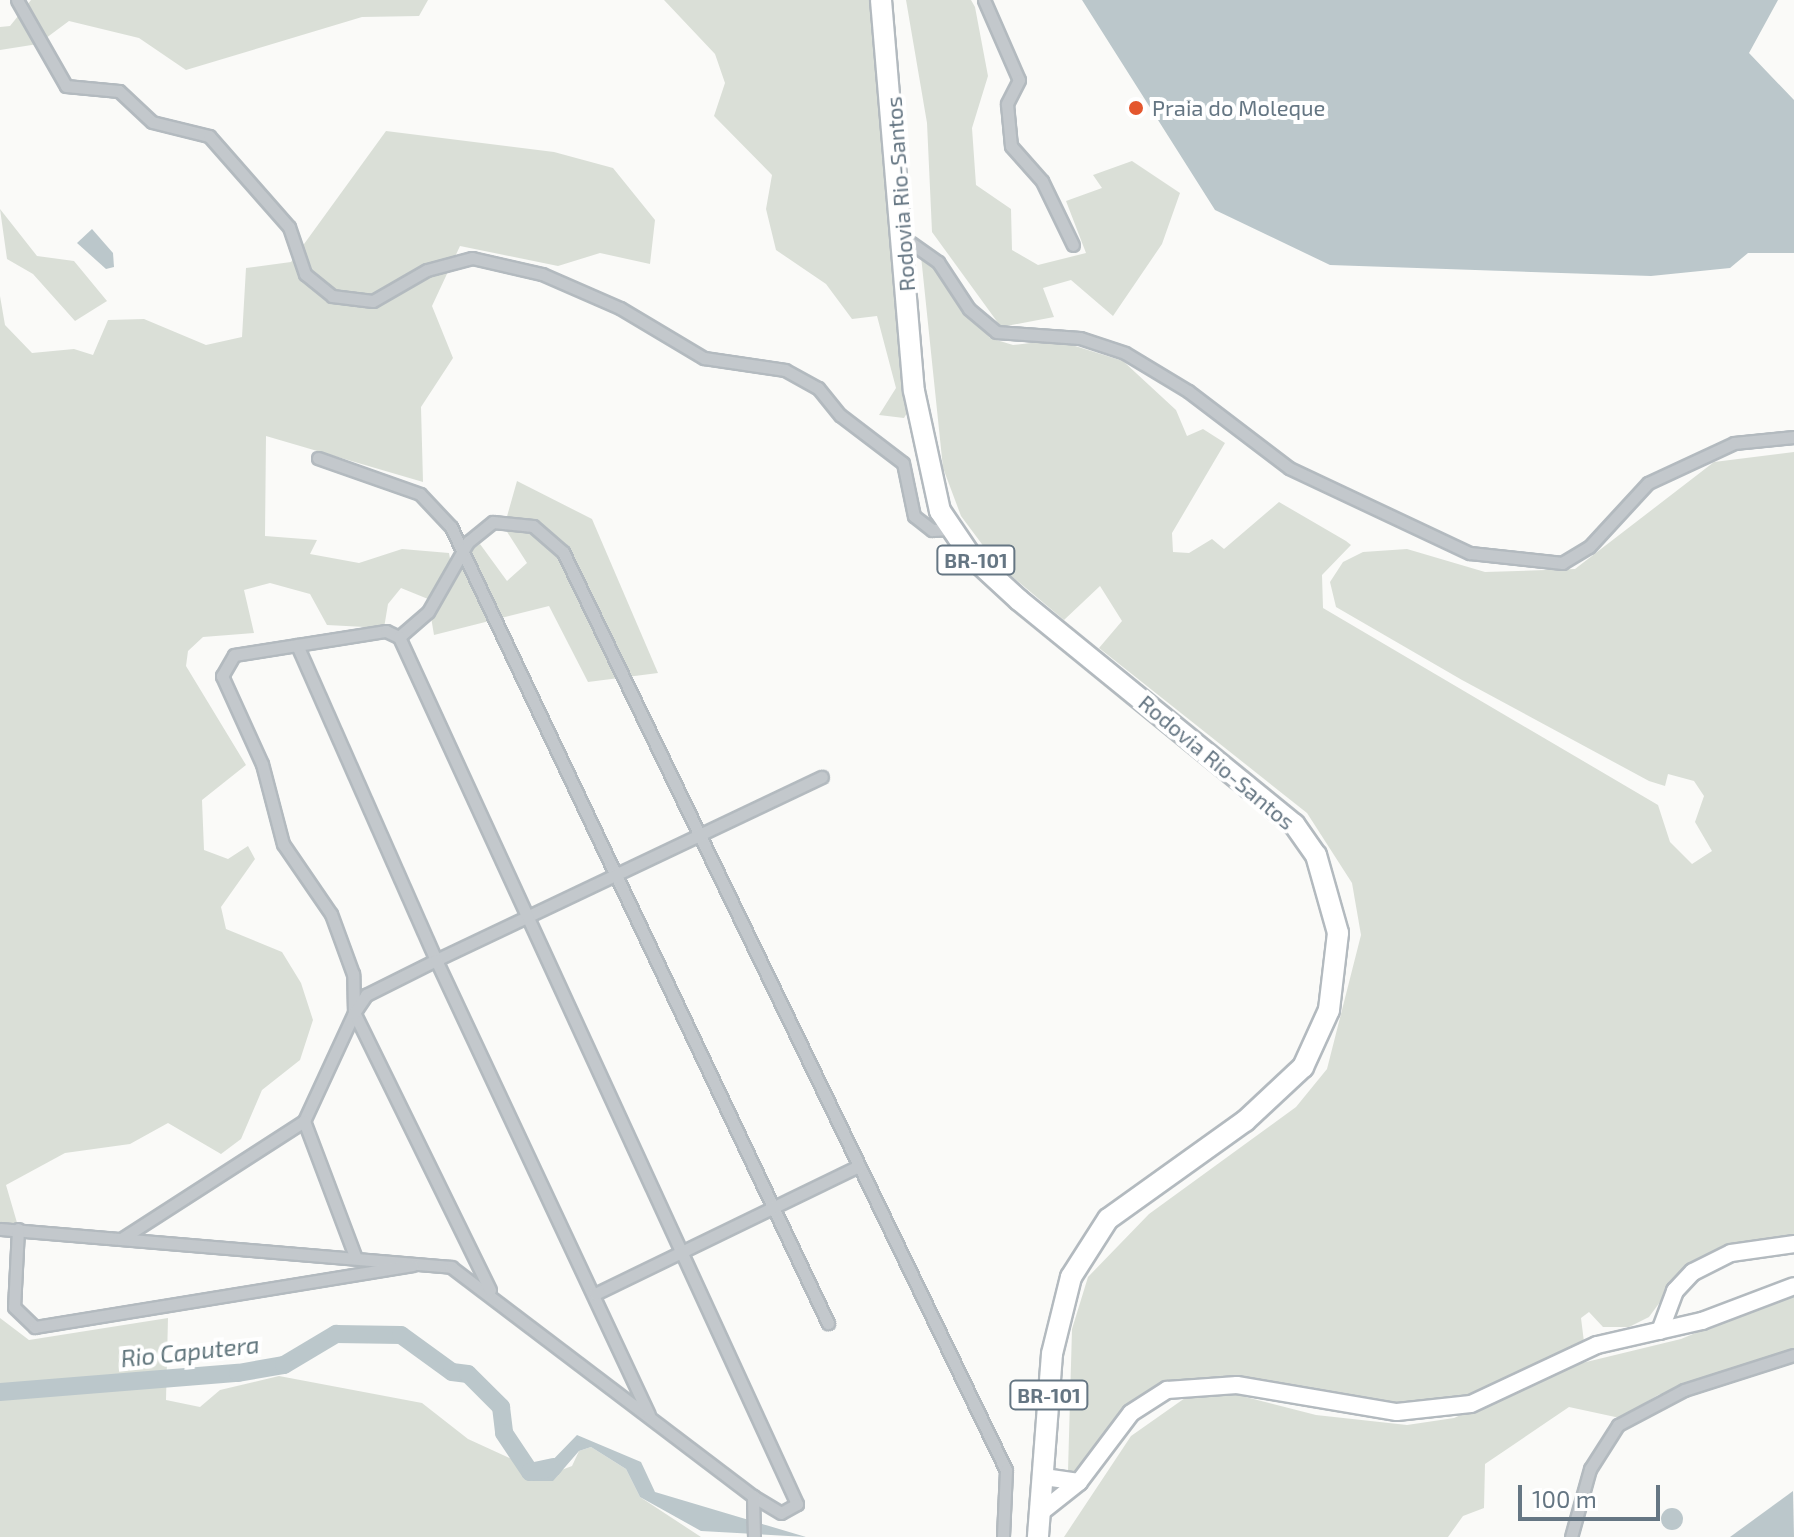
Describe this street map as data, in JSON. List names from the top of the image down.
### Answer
{
  "streets": {
    "highway": ["Rodovia Rio-Santos", "BR-101"]
  },
  "water": ["Rio Caputera"],
  "places": ["Praia do Moleque"],
  "scale_bar": "100 m"
}
